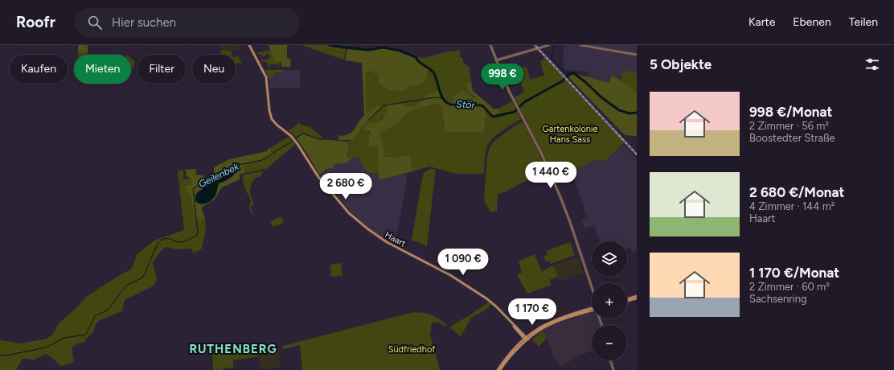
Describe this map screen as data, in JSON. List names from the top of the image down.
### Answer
{
  "streets": {
    "main road": ["Haart"]
  },
  "districts": ["RUTHENBERG"],
  "water": ["Stör", "Geilenbek"],
  "parks": ["Gartenkolonie Hans Sass", "Südfriedhof"],
  "page": {
    "header": "Roofr",
    "search": "Hier suchen",
    "nav": ["Karte", "Ebenen", "Teilen"],
    "heading": "5 Objekte",
    "chip": [
      "Kaufen",
      "Mieten",
      "Filter",
      "Neu"
    ],
    "price": [
      "998 €",
      "1 440 €",
      "2 680 €",
      "1 090 €",
      "1 170 €"
    ],
    "list": [
      {
        "name": "998 €/Monat",
        "note": "2 Zimmer · 56 m² · Boostedter Straße"
      },
      {
        "name": "2 680 €/Monat",
        "note": "4 Zimmer · 144 m² · Haart"
      },
      {
        "name": "1 170 €/Monat",
        "note": "2 Zimmer · 60 m² · Sachsenring"
      }
    ],
    "map_buttons": ["+", "−"]
  }
}
